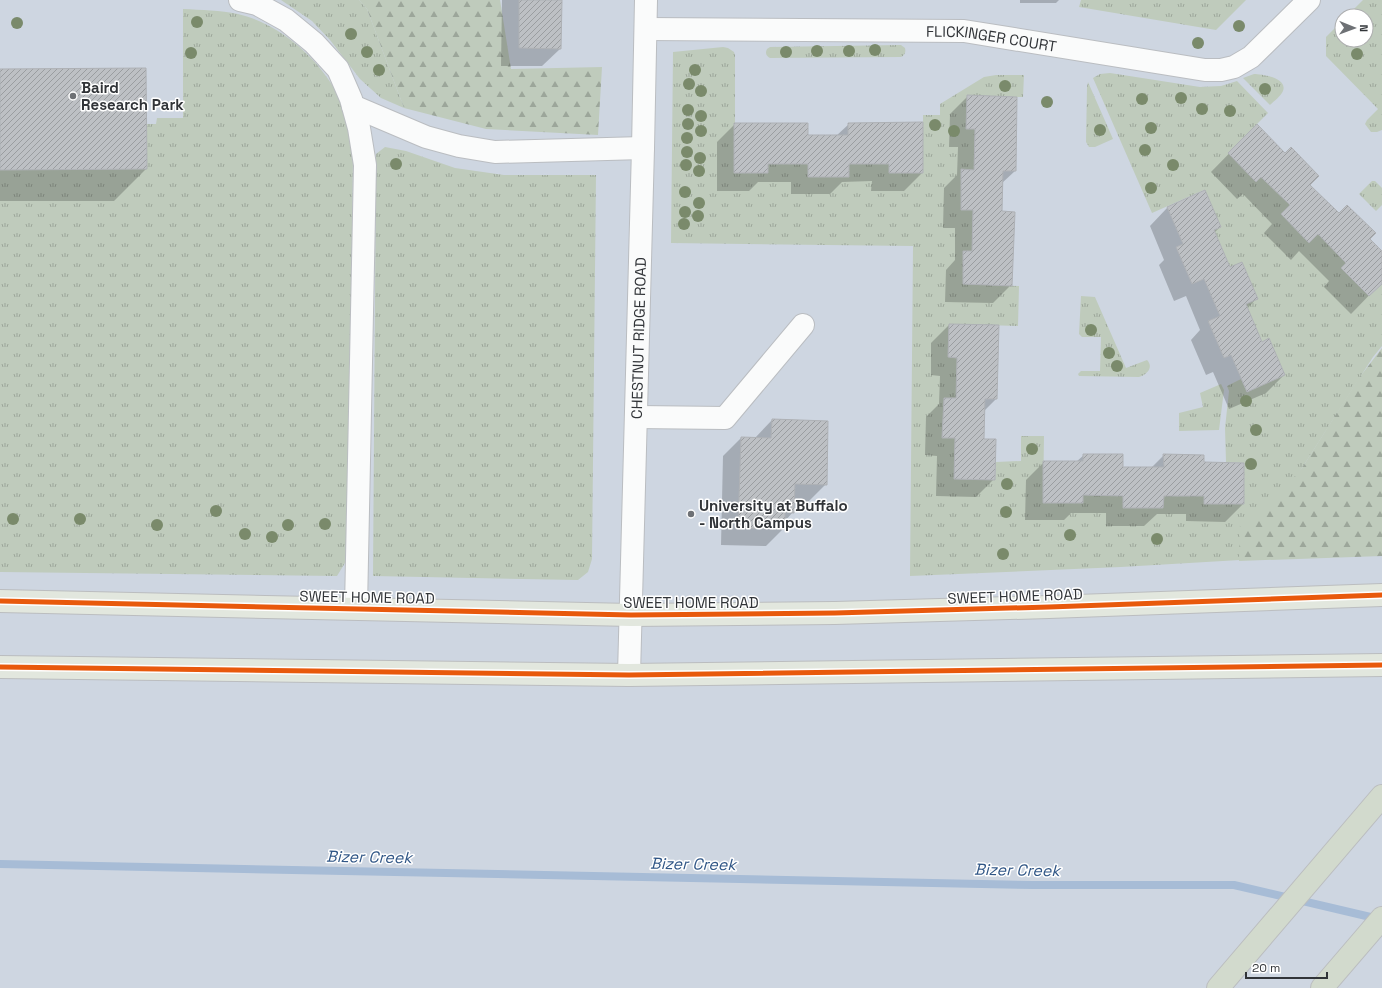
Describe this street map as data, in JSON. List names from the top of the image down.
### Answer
{
  "streets": {
    "main road": ["SWEET HOME ROAD"],
    "street": ["FLICKINGER COURT", "CHESTNUT RIDGE ROAD"]
  },
  "crossings": [
    ["FLICKINGER COURT", "CHESTNUT RIDGE ROAD"],
    ["CHESTNUT RIDGE ROAD", "SWEET HOME ROAD"]
  ],
  "water": ["Bizer Creek"],
  "places": ["Baird Research Park", "University at Buffalo - North Campus"],
  "scale_bar": "20 m",
  "north": "right"
}
